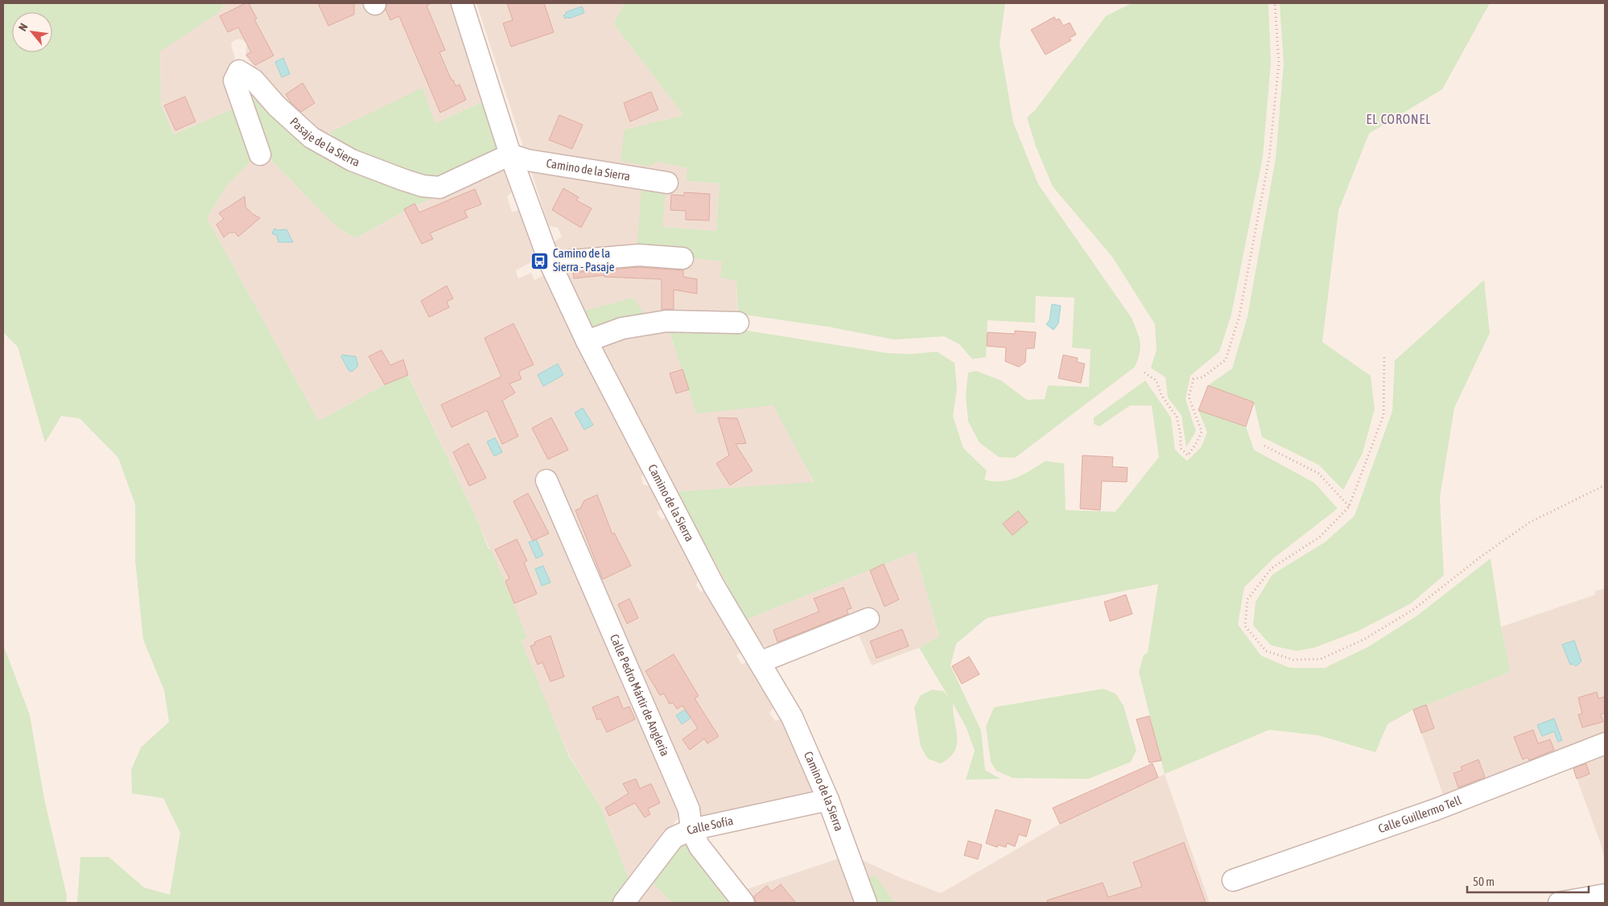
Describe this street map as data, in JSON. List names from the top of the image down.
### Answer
{
  "streets": {
    "street": [
      "Pasaje de la Sierra",
      "Camino de la Sierra",
      "Calle Pedro Mártir de Anglería",
      "Calle Guillermo Tell",
      "Calle Sofía"
    ]
  },
  "crossings": [
    ["Pasaje de la Sierra", "Camino de la Sierra"],
    ["Camino de la Sierra", "Calle Sofía"],
    ["Calle Pedro Mártir de Anglería", "Calle Sofía"]
  ],
  "districts": ["EL CORONEL"],
  "places": {
    "bus stop": ["Camino de la Sierra - Pasaje"]
  },
  "scale_bar": "50 m",
  "north": "top left"
}
